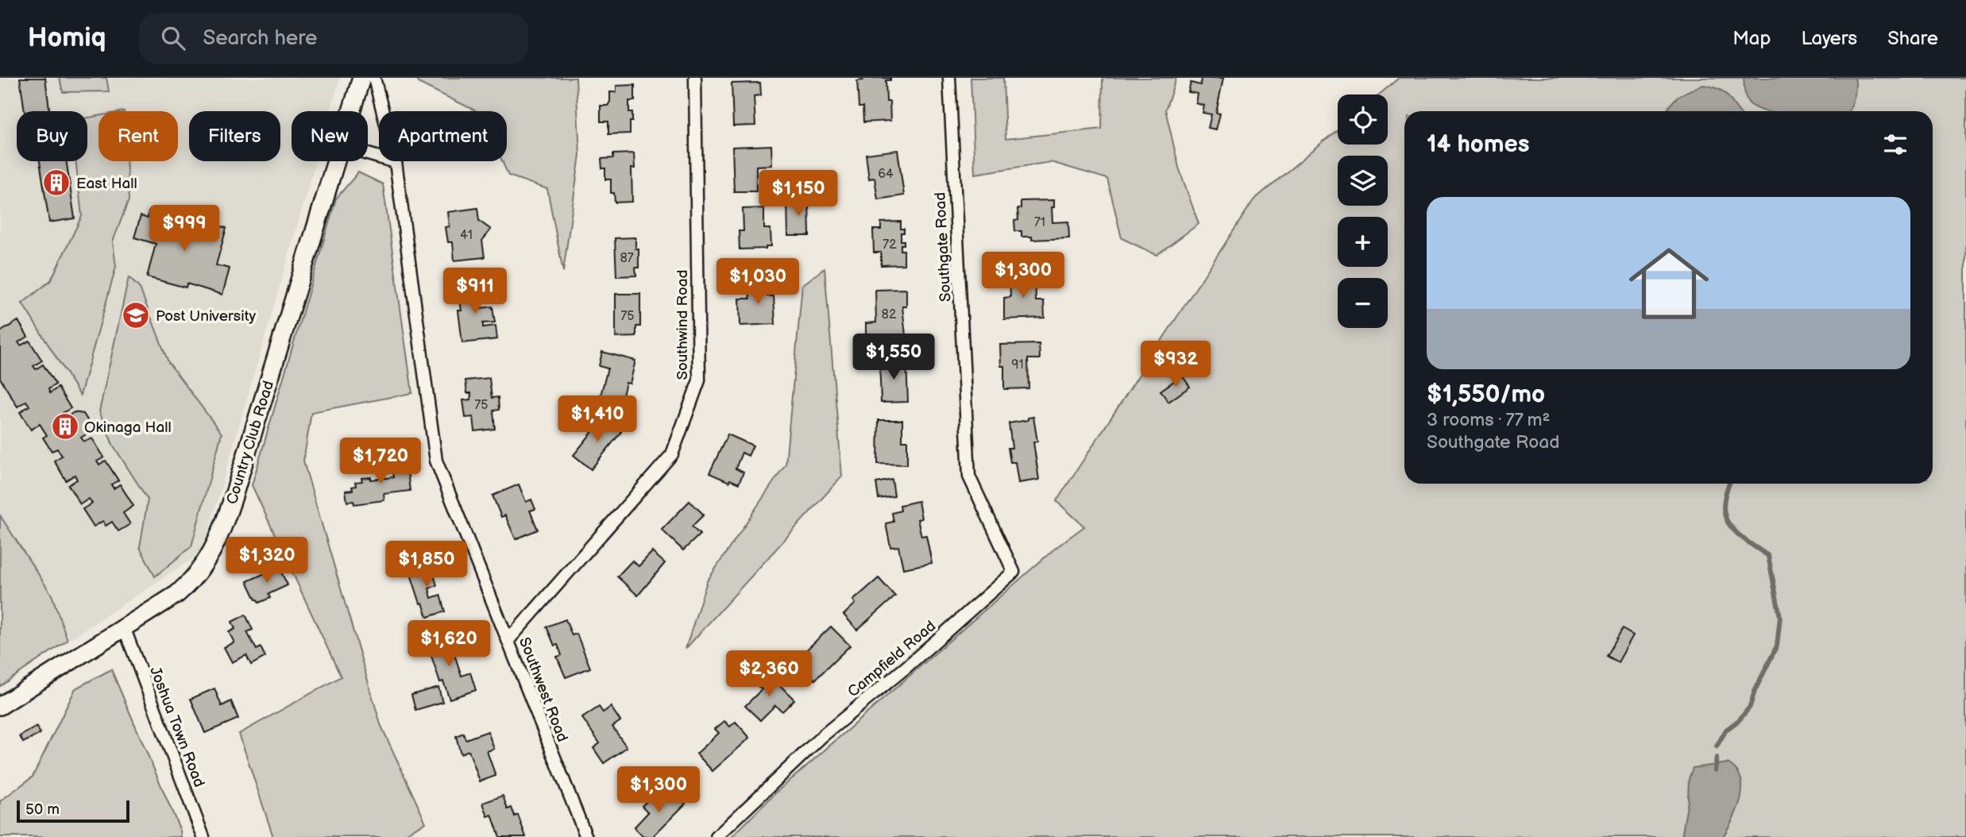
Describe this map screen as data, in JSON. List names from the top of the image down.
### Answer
{
  "streets": {
    "street": [
      "Southgate Road",
      "Southwind Road",
      "Country Club Road",
      "Campfield Road",
      "Southwest Road",
      "Joshua Town Road"
    ]
  },
  "crossings": [
    ["Southgate Road", "Campfield Road"],
    ["Southwind Road", "Southwest Road"],
    ["Country Club Road", "Joshua Town Road"]
  ],
  "places": {
    "building": ["East Hall", "Okinaga Hall"],
    "school or university": ["Post University"]
  },
  "house_numbers": [
    "64",
    "71",
    "41",
    "72",
    "87",
    "82",
    "75",
    "91",
    "75"
  ],
  "scale_bar": "50 m",
  "page": {
    "header": "Homiq",
    "search": "Search here",
    "nav": ["Map", "Layers", "Share"],
    "map_buttons": ["+", "−"],
    "chip": [
      "Buy",
      "Rent",
      "Filters",
      "New",
      "Apartment"
    ],
    "heading": "14 homes",
    "price": [
      "$1,150",
      "$999",
      "$1,300",
      "$1,030",
      "$911",
      "$1,550",
      "$932",
      "$1,410",
      "$1,720",
      "$1,320",
      "$1,850",
      "$1,620",
      "$2,360",
      "$1,300"
    ],
    "list": [
      {
        "name": "$1,550/mo",
        "note": "3 rooms · 77 m² · Southgate Road"
      }
    ],
    "scale": "50 m"
  }
}
